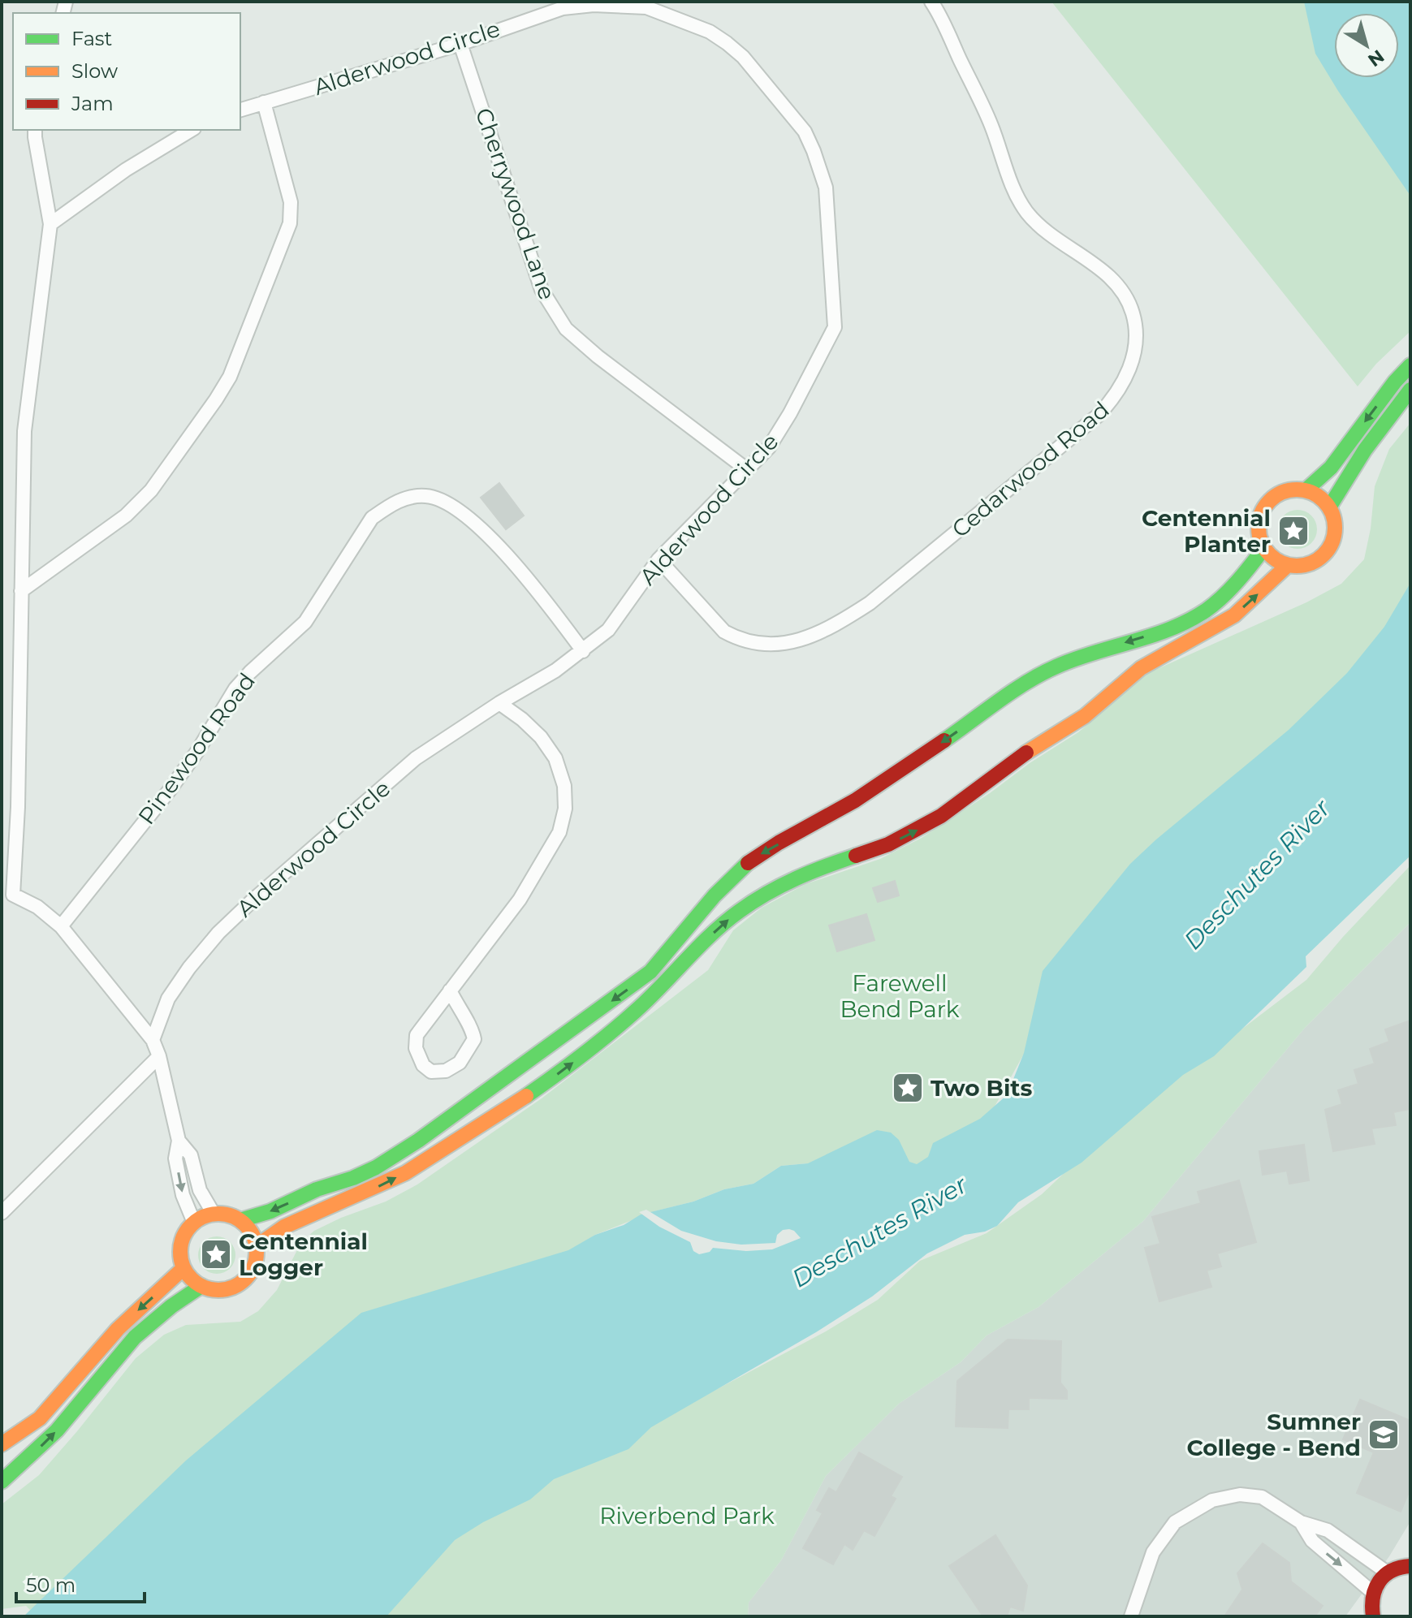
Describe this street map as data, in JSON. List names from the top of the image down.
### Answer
{
  "streets": {
    "street": [
      "Alderwood Circle",
      "Cherrywood Lane",
      "Cedarwood Road",
      "Pinewood Road"
    ]
  },
  "crossings": [
    ["Alderwood Circle", "Cherrywood Lane"],
    ["Alderwood Circle", "Cedarwood Road"],
    ["Alderwood Circle", "Pinewood Road"]
  ],
  "water": ["Deschutes River"],
  "parks": ["Farewell Bend Park", "Riverbend Park"],
  "places": {
    "place": ["Centennial Planter", "Two Bits", "Centennial Logger"],
    "school or university": ["Sumner College - Bend"]
  },
  "legend": ["Fast", "Slow", "Jam"],
  "scale_bar": "50 m",
  "north": "bottom right"
}
